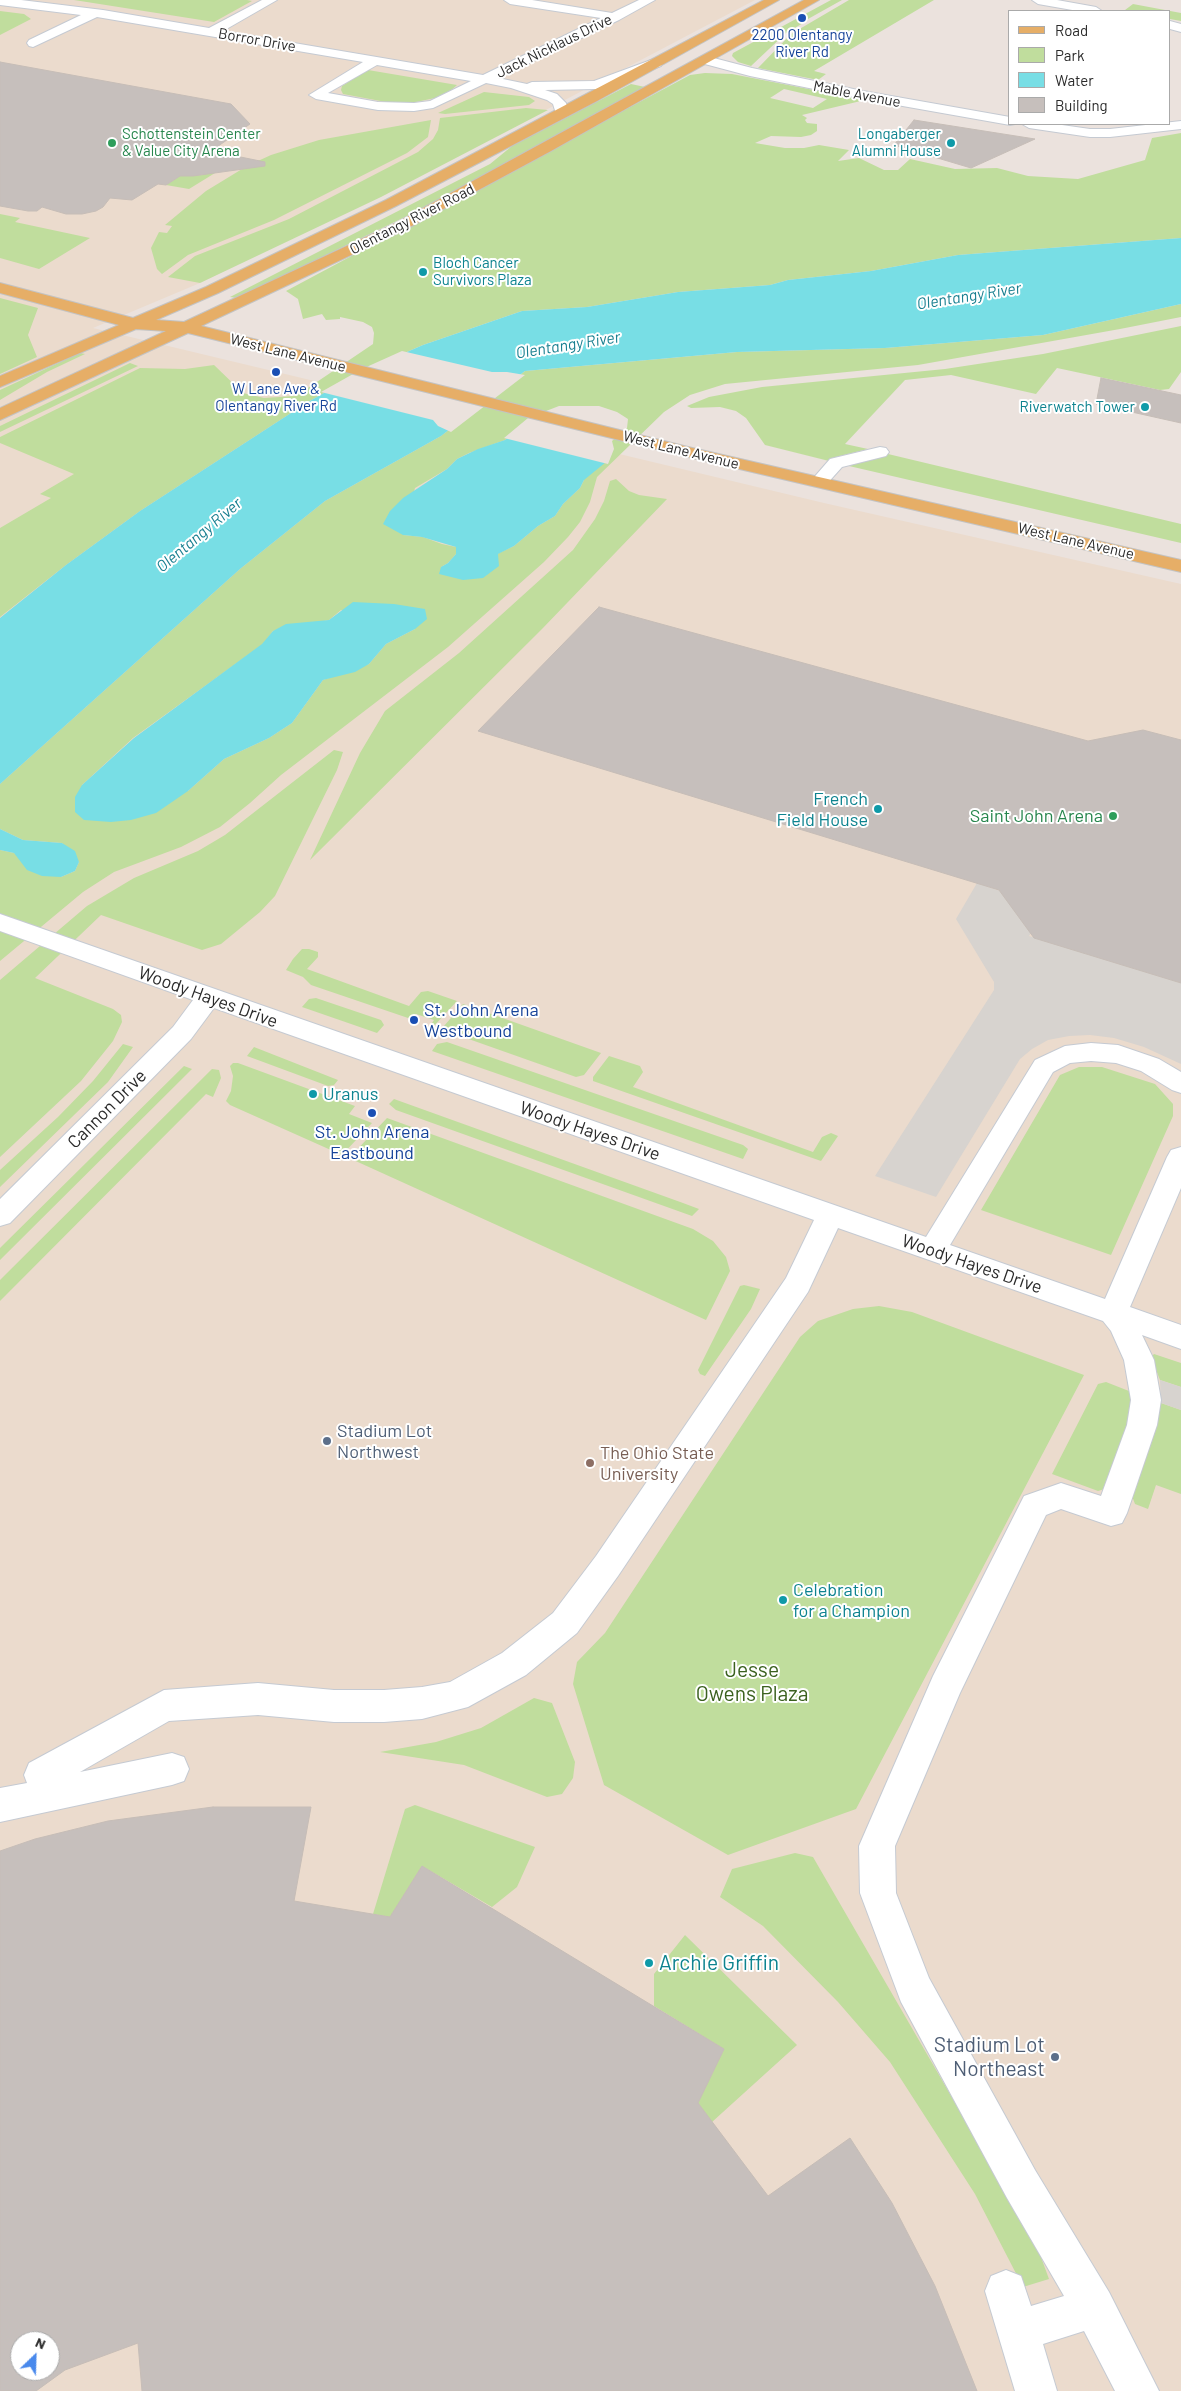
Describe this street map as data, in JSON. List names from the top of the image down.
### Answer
{
  "streets": {
    "main road": ["Olentangy River Road", "West Lane Avenue"],
    "street": [
      "Borror Drive",
      "Jack Nicklaus Drive",
      "Mable Avenue",
      "Woody Hayes Drive",
      "Cannon Drive"
    ]
  },
  "crossings": [
    ["Borror Drive", "Jack Nicklaus Drive"],
    ["Mable Avenue", "Olentangy River Road"],
    ["Olentangy River Road", "West Lane Avenue"],
    ["Woody Hayes Drive", "Cannon Drive"]
  ],
  "water": ["Olentangy River"],
  "parks": ["Jesse Owens Plaza"],
  "places": [
    "2200 Olentangy River Rd",
    "Schottenstein Center & Value City Arena",
    "Longaberger Alumni House",
    "Bloch Cancer Survivors Plaza",
    "W Lane Ave & Olentangy River Rd",
    "Riverwatch Tower",
    "French Field House",
    "Saint John Arena",
    "St. John Arena Westbound",
    "Uranus",
    "St. John Arena Eastbound",
    "Stadium Lot Northwest",
    "The Ohio State University",
    "Celebration for a Champion",
    "Archie Griffin",
    "Stadium Lot Northeast"
  ],
  "legend": [
    "Road",
    "Park",
    "Water",
    "Building"
  ],
  "north": "top right"
}
